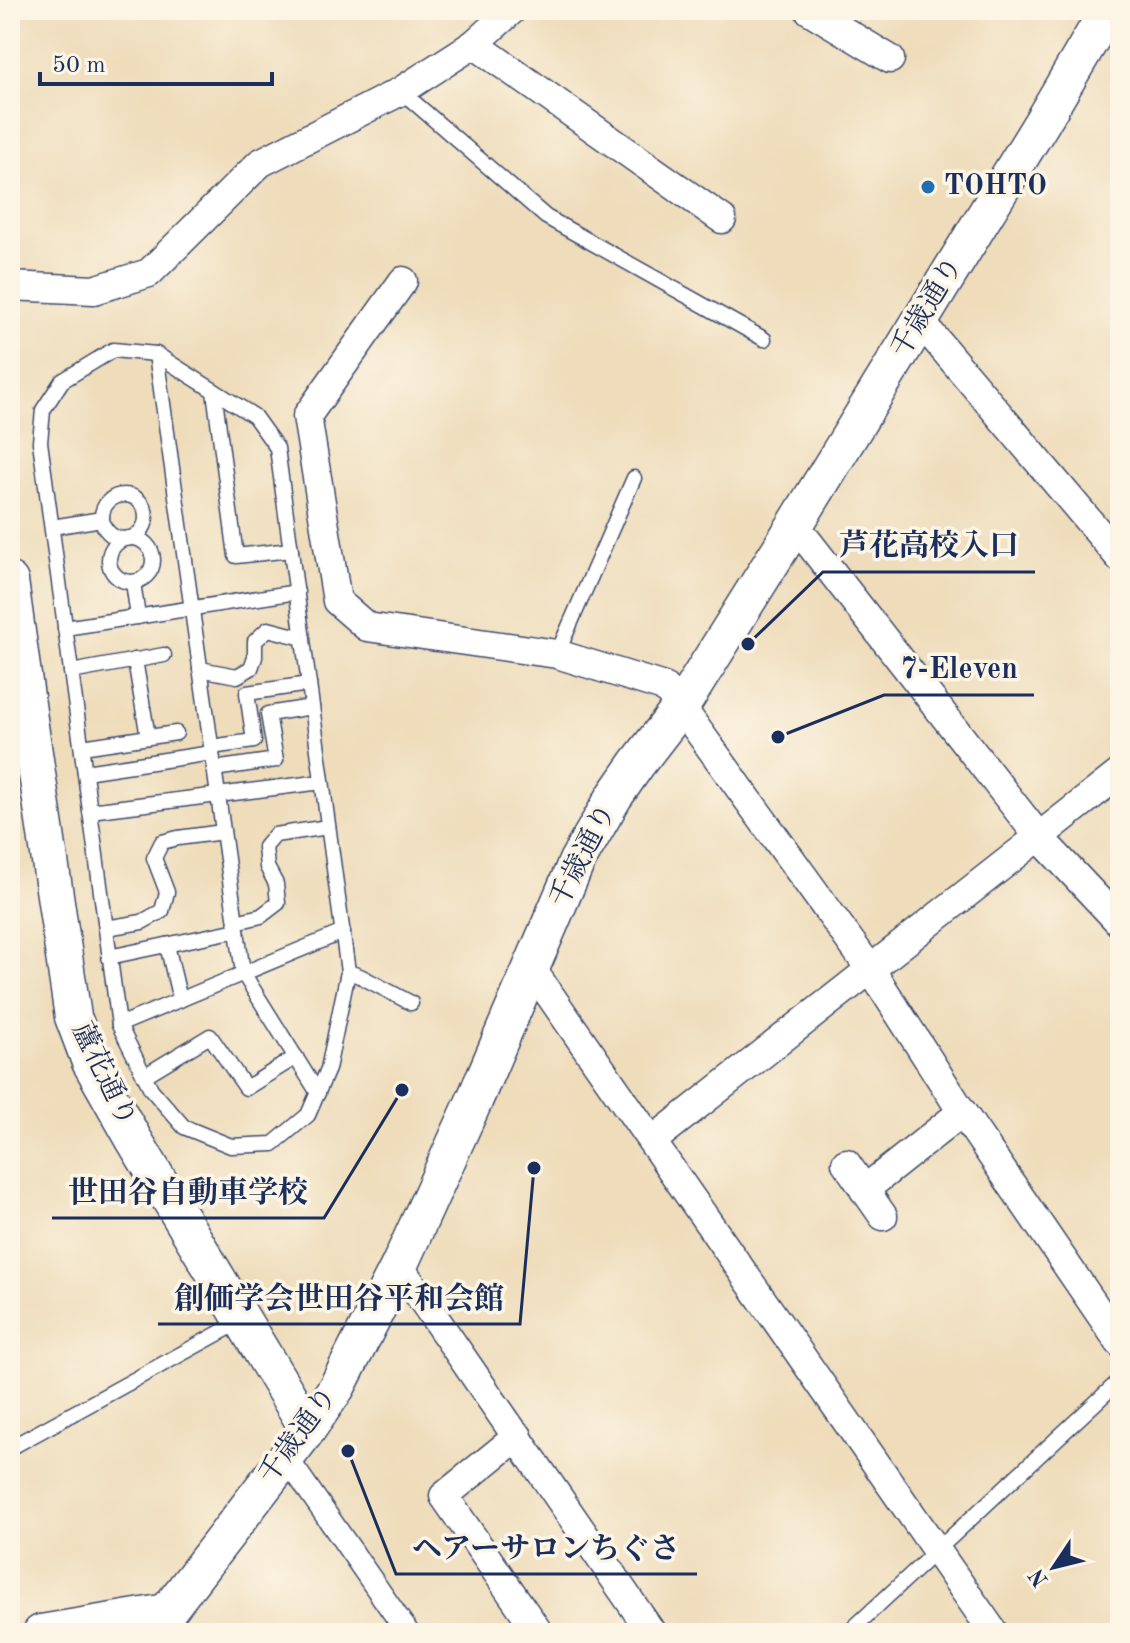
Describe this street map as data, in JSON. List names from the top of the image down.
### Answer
{
  "streets": {
    "street": ["千歳通り", "蘆花通り"]
  },
  "crossings": [
    ["千歳通り", "蘆花通り"]
  ],
  "places": [
    "TOHTO",
    "芦花高校入口",
    "7-Eleven",
    "世田谷自動車学校",
    "創価学会世田谷平和会館",
    "ヘアーサロンちぐさ"
  ],
  "scale_bar": "50 m",
  "north": "bottom left"
}
